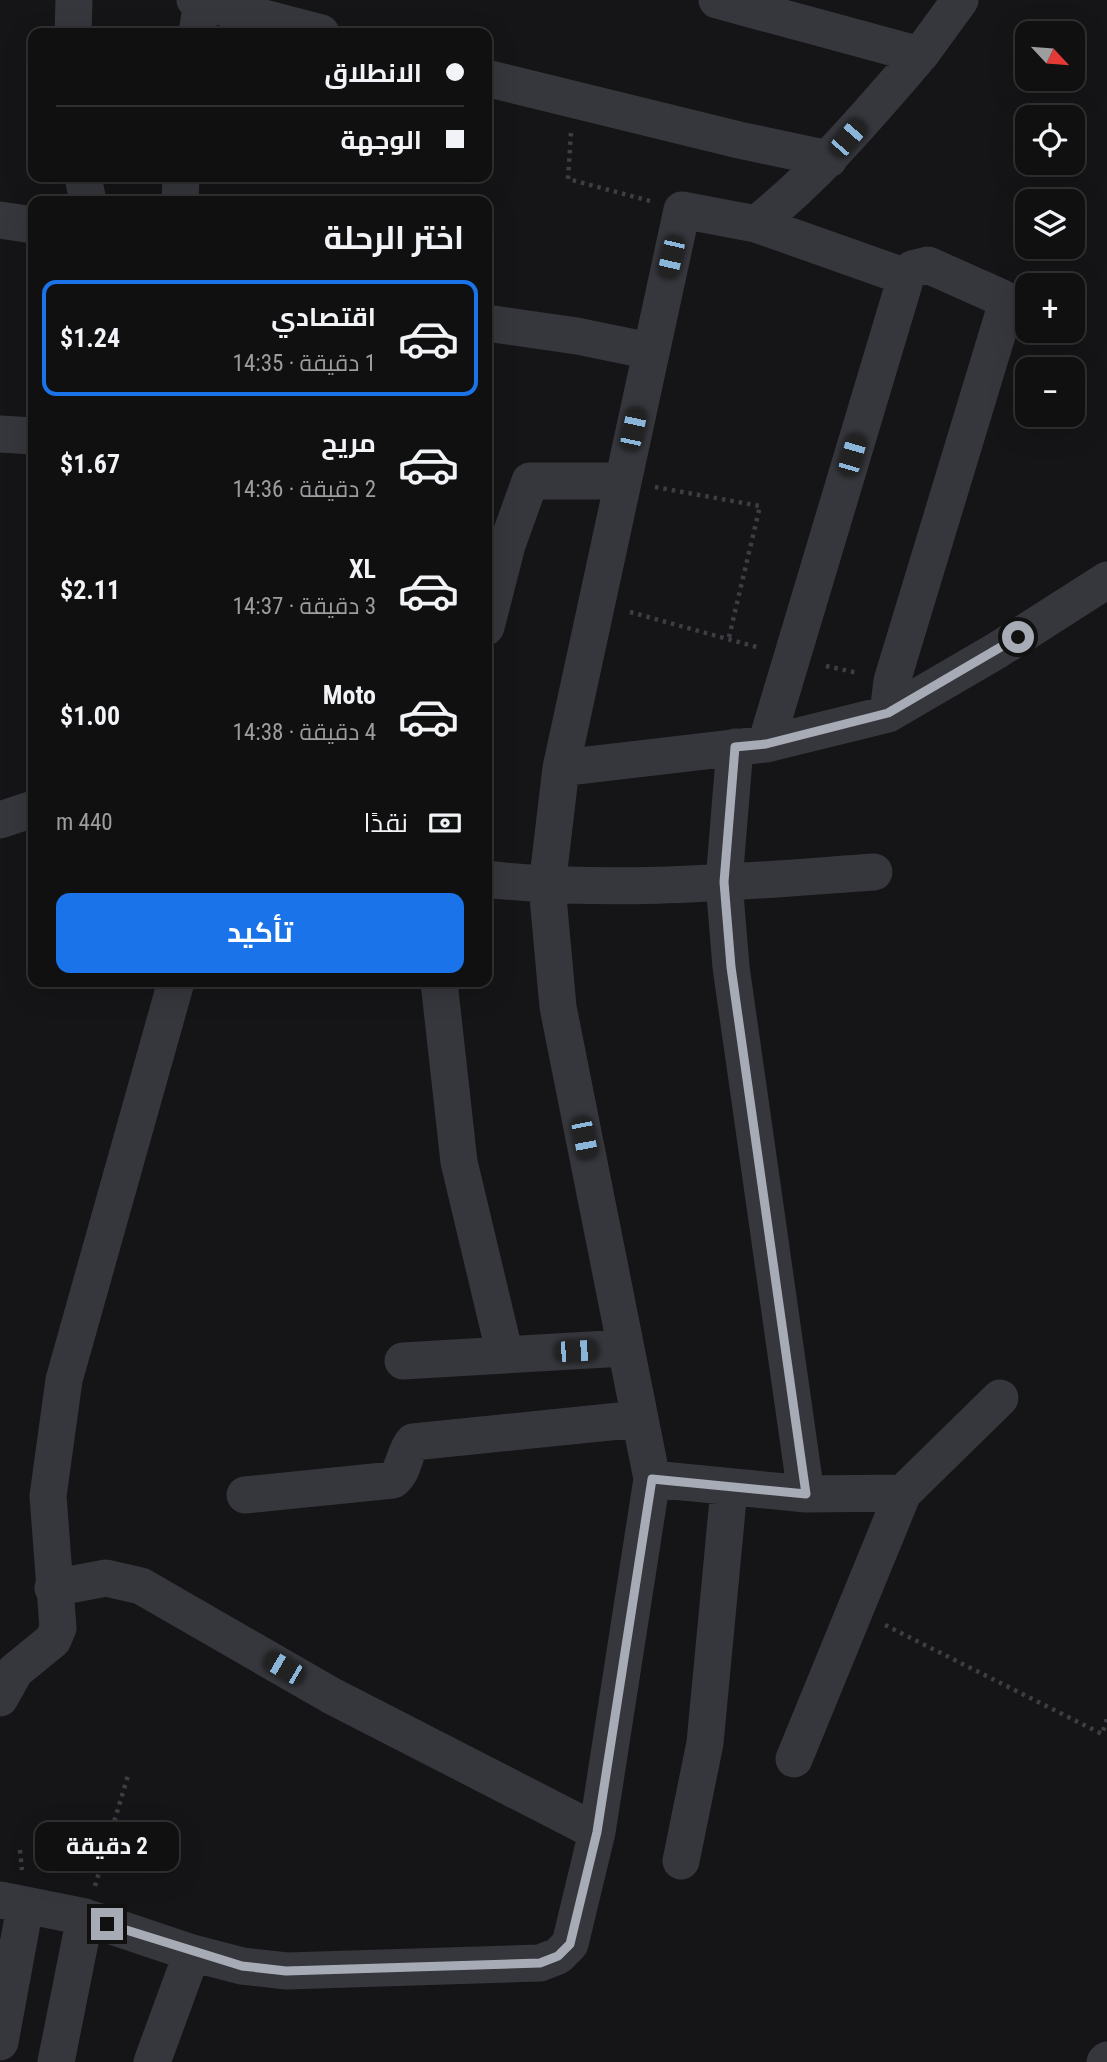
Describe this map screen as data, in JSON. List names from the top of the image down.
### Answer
{
  "north": "bottom right",
  "page": {
    "map_buttons": ["+", "−"],
    "banner": ["الانطلاق", "الوجهة"],
    "heading": "اختر الرحلة",
    "list": [
      {
        "name": "اقتصادي",
        "note": "1 دقيقة · 14:35",
        "value": "$1.24"
      },
      {
        "name": "مريح",
        "note": "2 دقيقة · 14:36",
        "value": "$1.67"
      },
      {
        "name": "XL",
        "note": "3 دقيقة · 14:37",
        "value": "$2.11"
      },
      {
        "name": "Moto",
        "note": "4 دقيقة · 14:38",
        "value": "$1.00"
      }
    ],
    "pay": ["نقدًا", "440 m"],
    "buttons": "تأكيد",
    "bubble": "2 دقيقة"
  }
}
